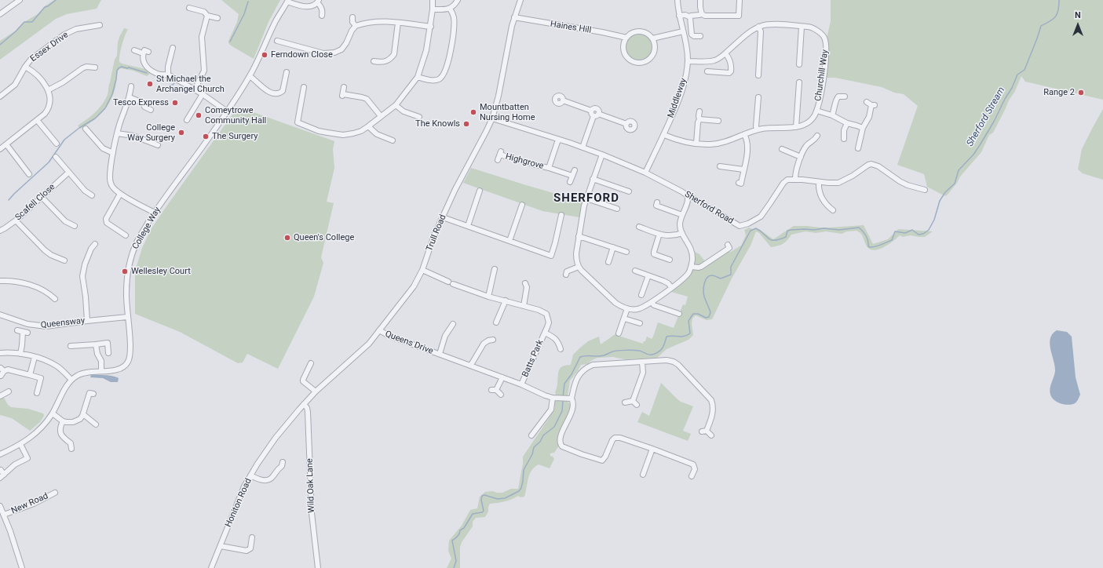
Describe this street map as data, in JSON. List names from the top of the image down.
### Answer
{
  "streets": {
    "street": [
      "Haines Hill",
      "Essex Drive",
      "Churchill Way",
      "Middleway",
      "Highgrove",
      "Scafell Close",
      "Sherford Road",
      "College Way",
      "Trull Road",
      "Queensway",
      "Queens Drive",
      "Batts Park",
      "Wild Oak Lane",
      "Honiton Road",
      "New Road"
    ]
  },
  "crossings": [
    ["Haines Hill", "Trull Road"],
    ["Churchill Way", "Middleway"],
    ["Middleway", "Sherford Road"],
    ["Highgrove", "Sherford Road"],
    ["Sherford Road", "Trull Road"],
    ["College Way", "Queensway"],
    ["Trull Road", "Queens Drive"],
    ["Trull Road", "Wild Oak Lane"],
    ["Trull Road", "Honiton Road"],
    ["Queens Drive", "Batts Park"]
  ],
  "districts": ["SHERFORD"],
  "water": ["Sherford Stream"],
  "places": [
    "Ferndown Close",
    "St Michael the Archangel Church",
    "Range 2",
    "Tesco Express",
    "Mountbatten Nursing Home",
    "Comeytrowe Community Hall",
    "The Knowls",
    "College Way Surgery",
    "The Surgery",
    "Queen's College",
    "Wellesley Court"
  ],
  "north": "top"
}
